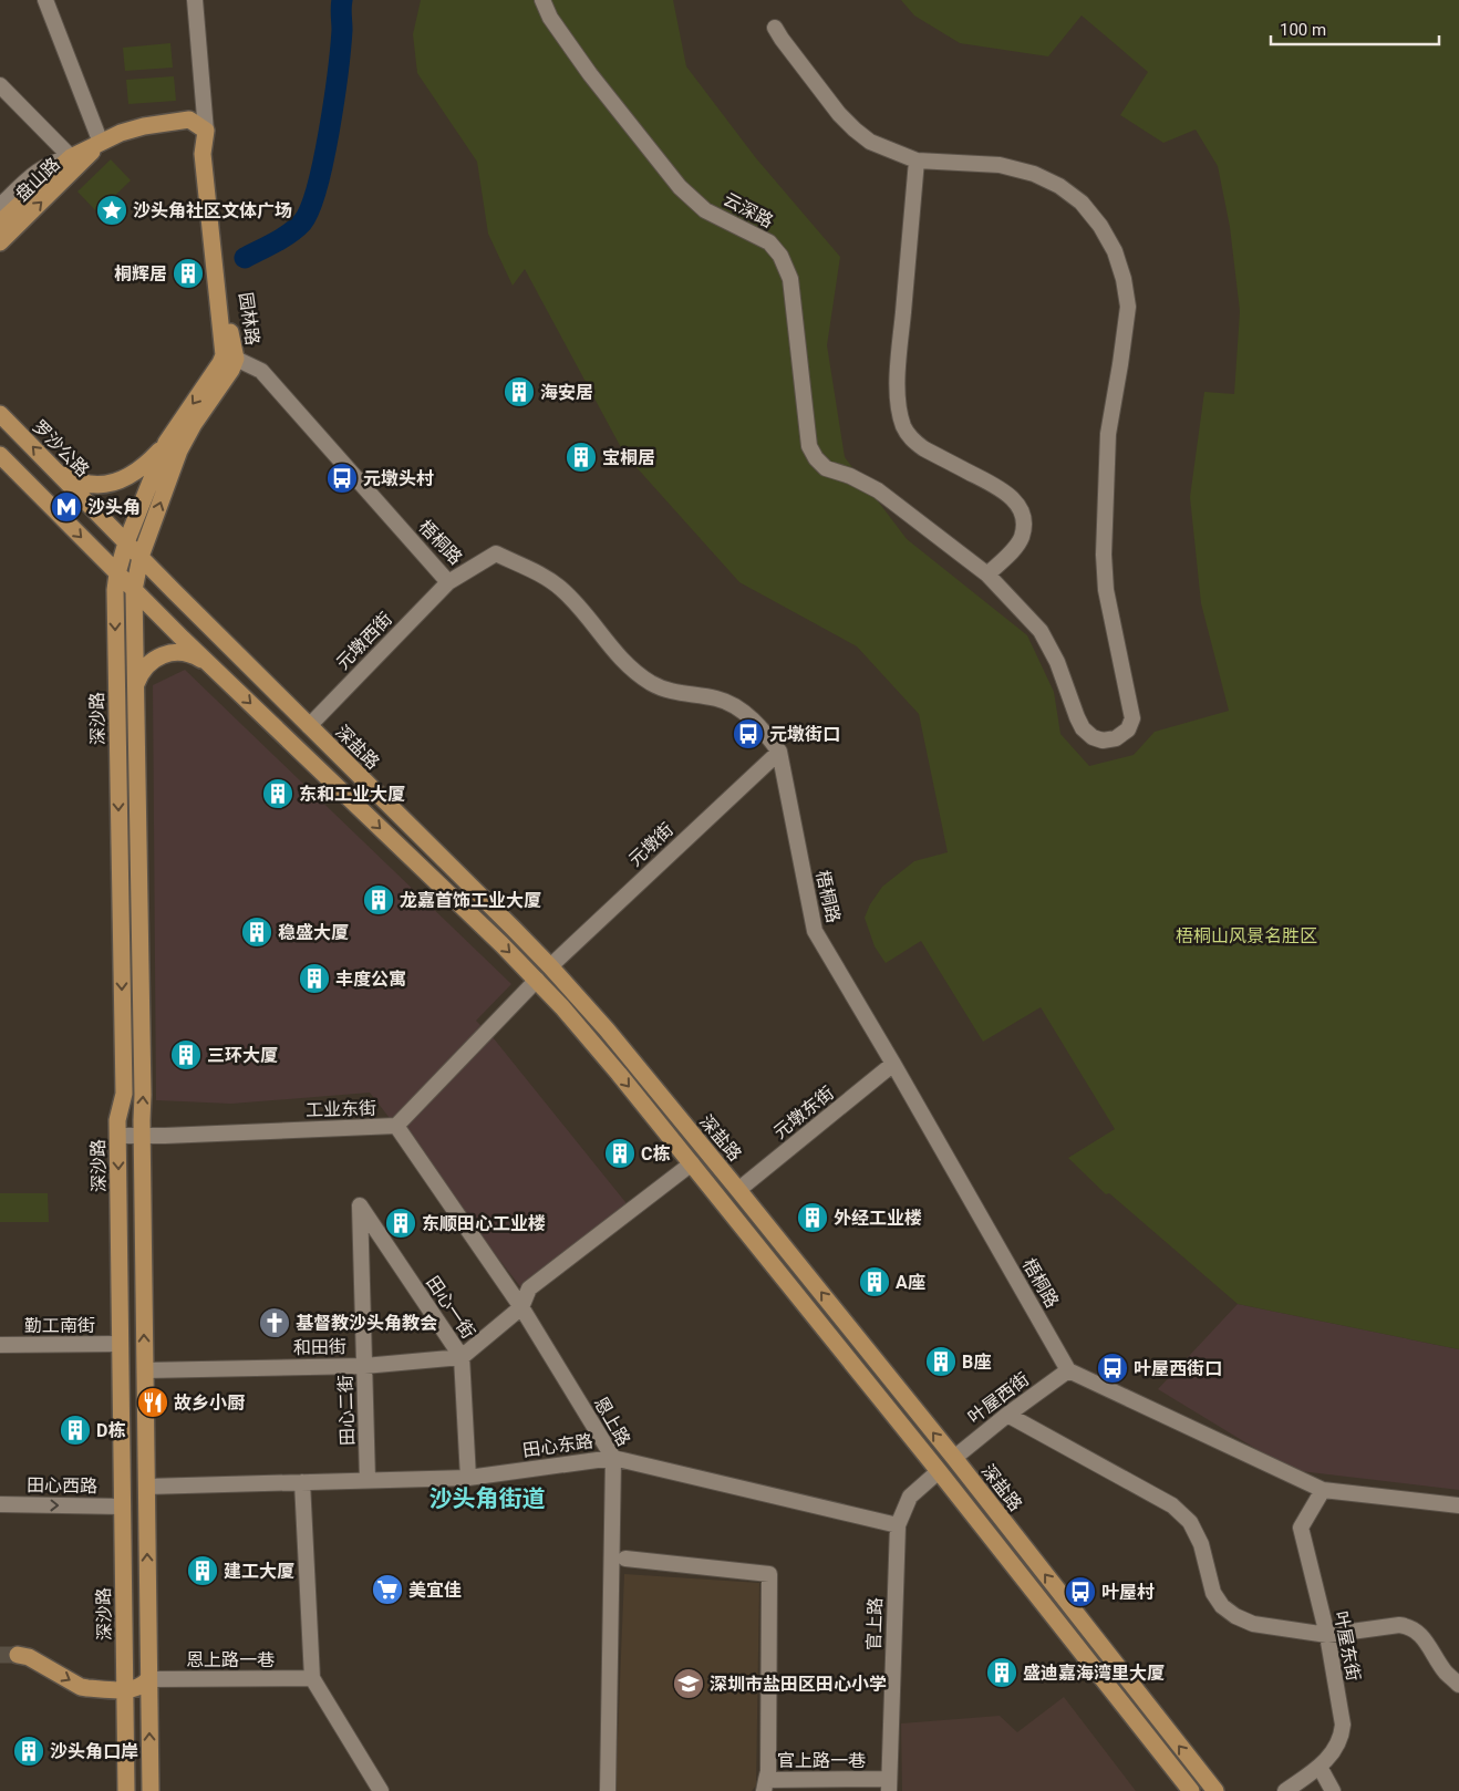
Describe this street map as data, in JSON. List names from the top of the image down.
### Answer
{
  "streets": {
    "main road": [
      "盘山路",
      "园林路",
      "罗沙公路",
      "深沙路",
      "深盐路"
    ],
    "street": [
      "云深路",
      "梧桐路",
      "元墩西街",
      "元墩街",
      "工业东街",
      "元墩东街",
      "田心一街",
      "勤工南街",
      "和田街",
      "叶屋西街",
      "田心二街",
      "恩上路",
      "田心东路",
      "田心西路",
      "官上路",
      "叶屋东街",
      "恩上路一巷",
      "官上路一巷"
    ]
  },
  "crossings": [
    ["盘山路", "园林路"],
    ["园林路", "罗沙公路"],
    ["园林路", "梧桐路"],
    ["园林路", "深沙路"],
    ["园林路", "深盐路"],
    ["罗沙公路", "深沙路"],
    ["罗沙公路", "深盐路"],
    ["梧桐路", "元墩西街"],
    ["梧桐路", "元墩街"],
    ["梧桐路", "元墩东街"],
    ["梧桐路", "叶屋西街"],
    ["元墩西街", "深盐路"],
    ["深沙路", "工业东街"],
    ["深沙路", "勤工南街"],
    ["深沙路", "田心西路"],
    ["深盐路", "元墩街"],
    ["深盐路", "元墩东街"],
    ["深盐路", "叶屋西街"],
    ["工业东街", "恩上路"],
    ["田心一街", "和田街"],
    ["田心一街", "田心二街"],
    ["田心一街", "田心东路"],
    ["和田街", "田心二街"],
    ["田心二街", "田心东路"],
    ["恩上路", "田心东路"],
    ["田心东路", "官上路"],
    ["官上路", "官上路一巷"]
  ],
  "one_way": ["田心西路"],
  "districts": ["沙头角街道"],
  "parks": ["梧桐山风景名胜区"],
  "places": {
    "place": ["沙头角社区文体广场"],
    "building": [
      "桐辉居",
      "海安居",
      "宝桐居",
      "东和工业大厦",
      "龙嘉首饰工业大厦",
      "稳盛大厦",
      "丰度公寓",
      "三环大厦",
      "C栋",
      "外经工业楼",
      "东顺田心工业楼",
      "A座",
      "B座",
      "D栋",
      "建工大厦",
      "盛迪嘉海湾里大厦",
      "沙头角口岸"
    ],
    "bus stop": [
      "元墩头村",
      "元墩街口",
      "叶屋西街口",
      "叶屋村"
    ],
    "metro station": ["沙头角"],
    "church": ["基督教沙头角教会"],
    "restaurant": ["故乡小厨"],
    "supermarket": ["美宜佳"],
    "school or university": ["深圳市盐田区田心小学"]
  },
  "scale_bar": "100 m"
}
